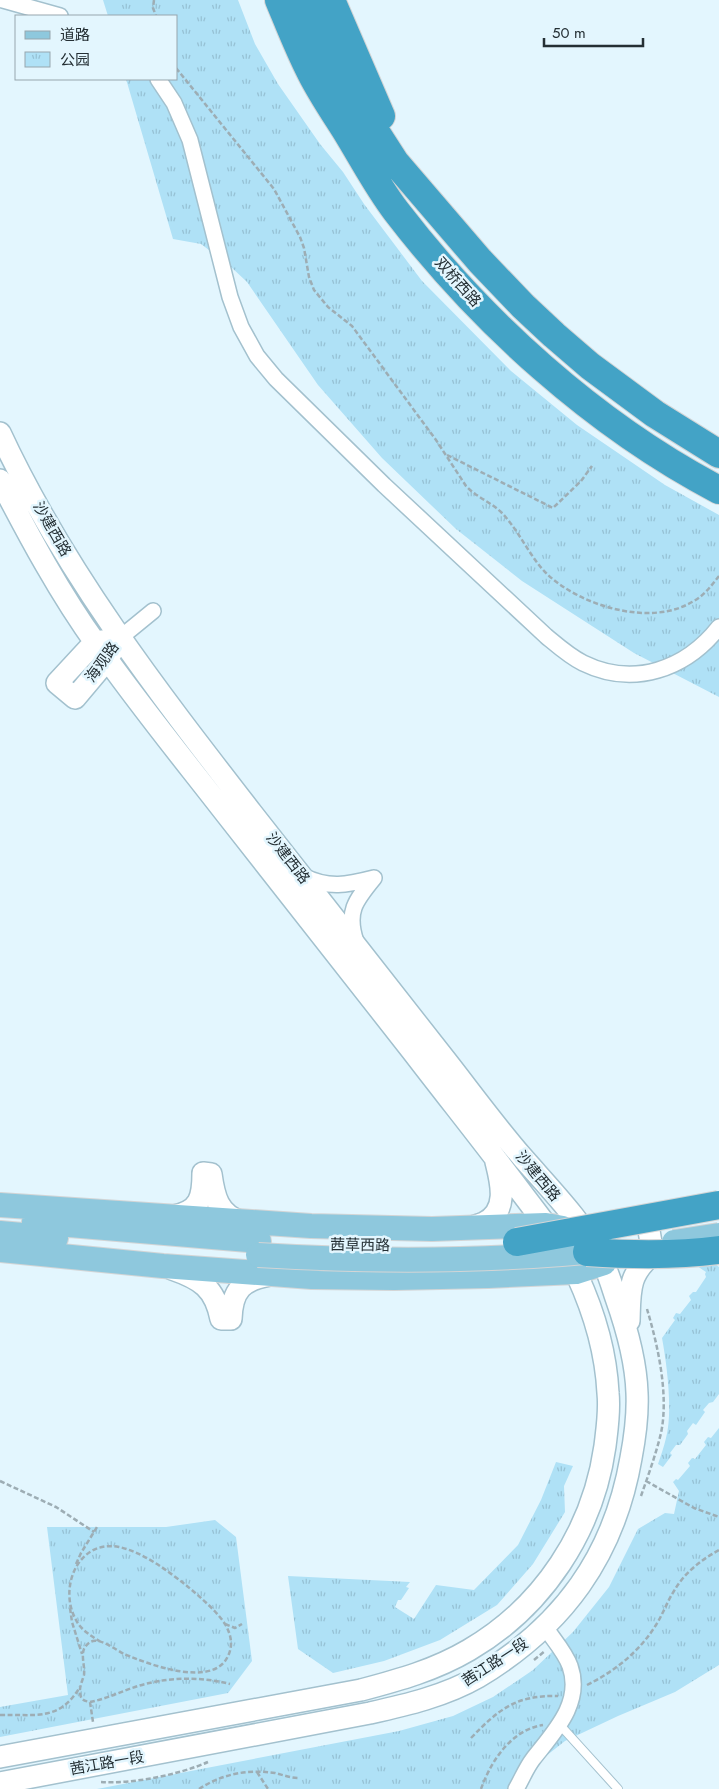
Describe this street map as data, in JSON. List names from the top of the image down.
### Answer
{
  "streets": {
    "highway": ["双桥西路"],
    "main road": [
      "沙建西路",
      "海观路",
      "茜草西路",
      "茜江路一段"
    ]
  },
  "crossings": [
    ["沙建西路", "海观路"],
    ["沙建西路", "茜草西路"],
    ["沙建西路", "茜江路一段"],
    ["茜草西路", "茜江路一段"]
  ],
  "legend": ["道路", "公园"],
  "scale_bar": "50 m"
}
